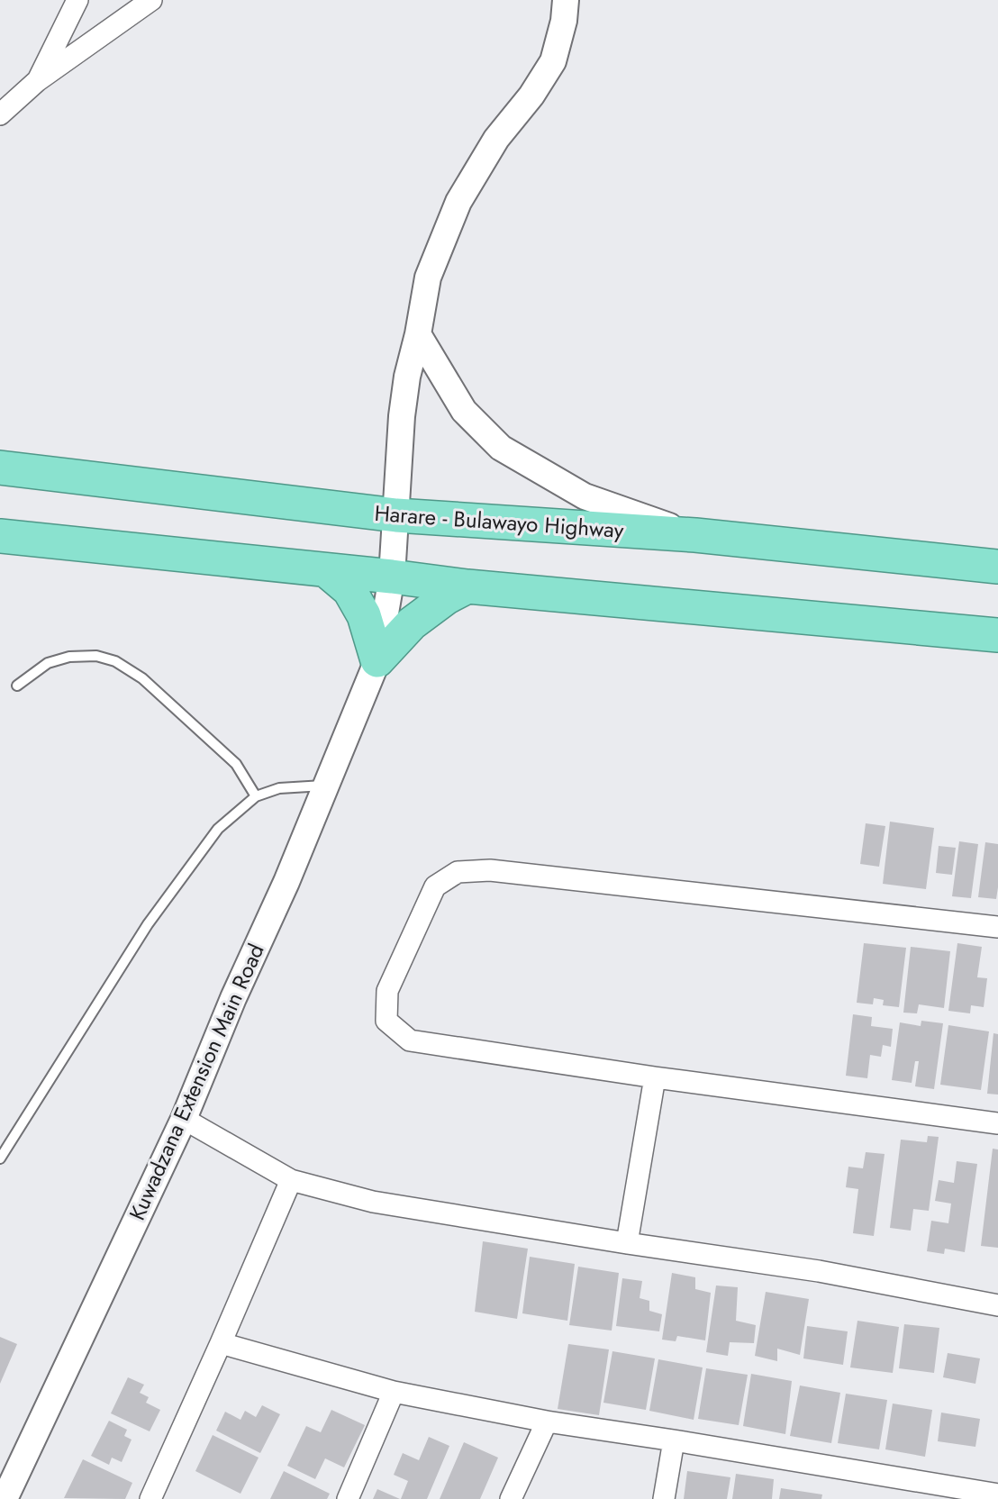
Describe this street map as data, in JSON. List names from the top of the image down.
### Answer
{
  "streets": {
    "highway": ["Harare - Bulawayo Highway"],
    "street": ["Kuwadzana Extension Main Road"]
  },
  "crossings": [
    ["Harare - Bulawayo Highway", "Kuwadzana Extension Main Road"]
  ]
}
